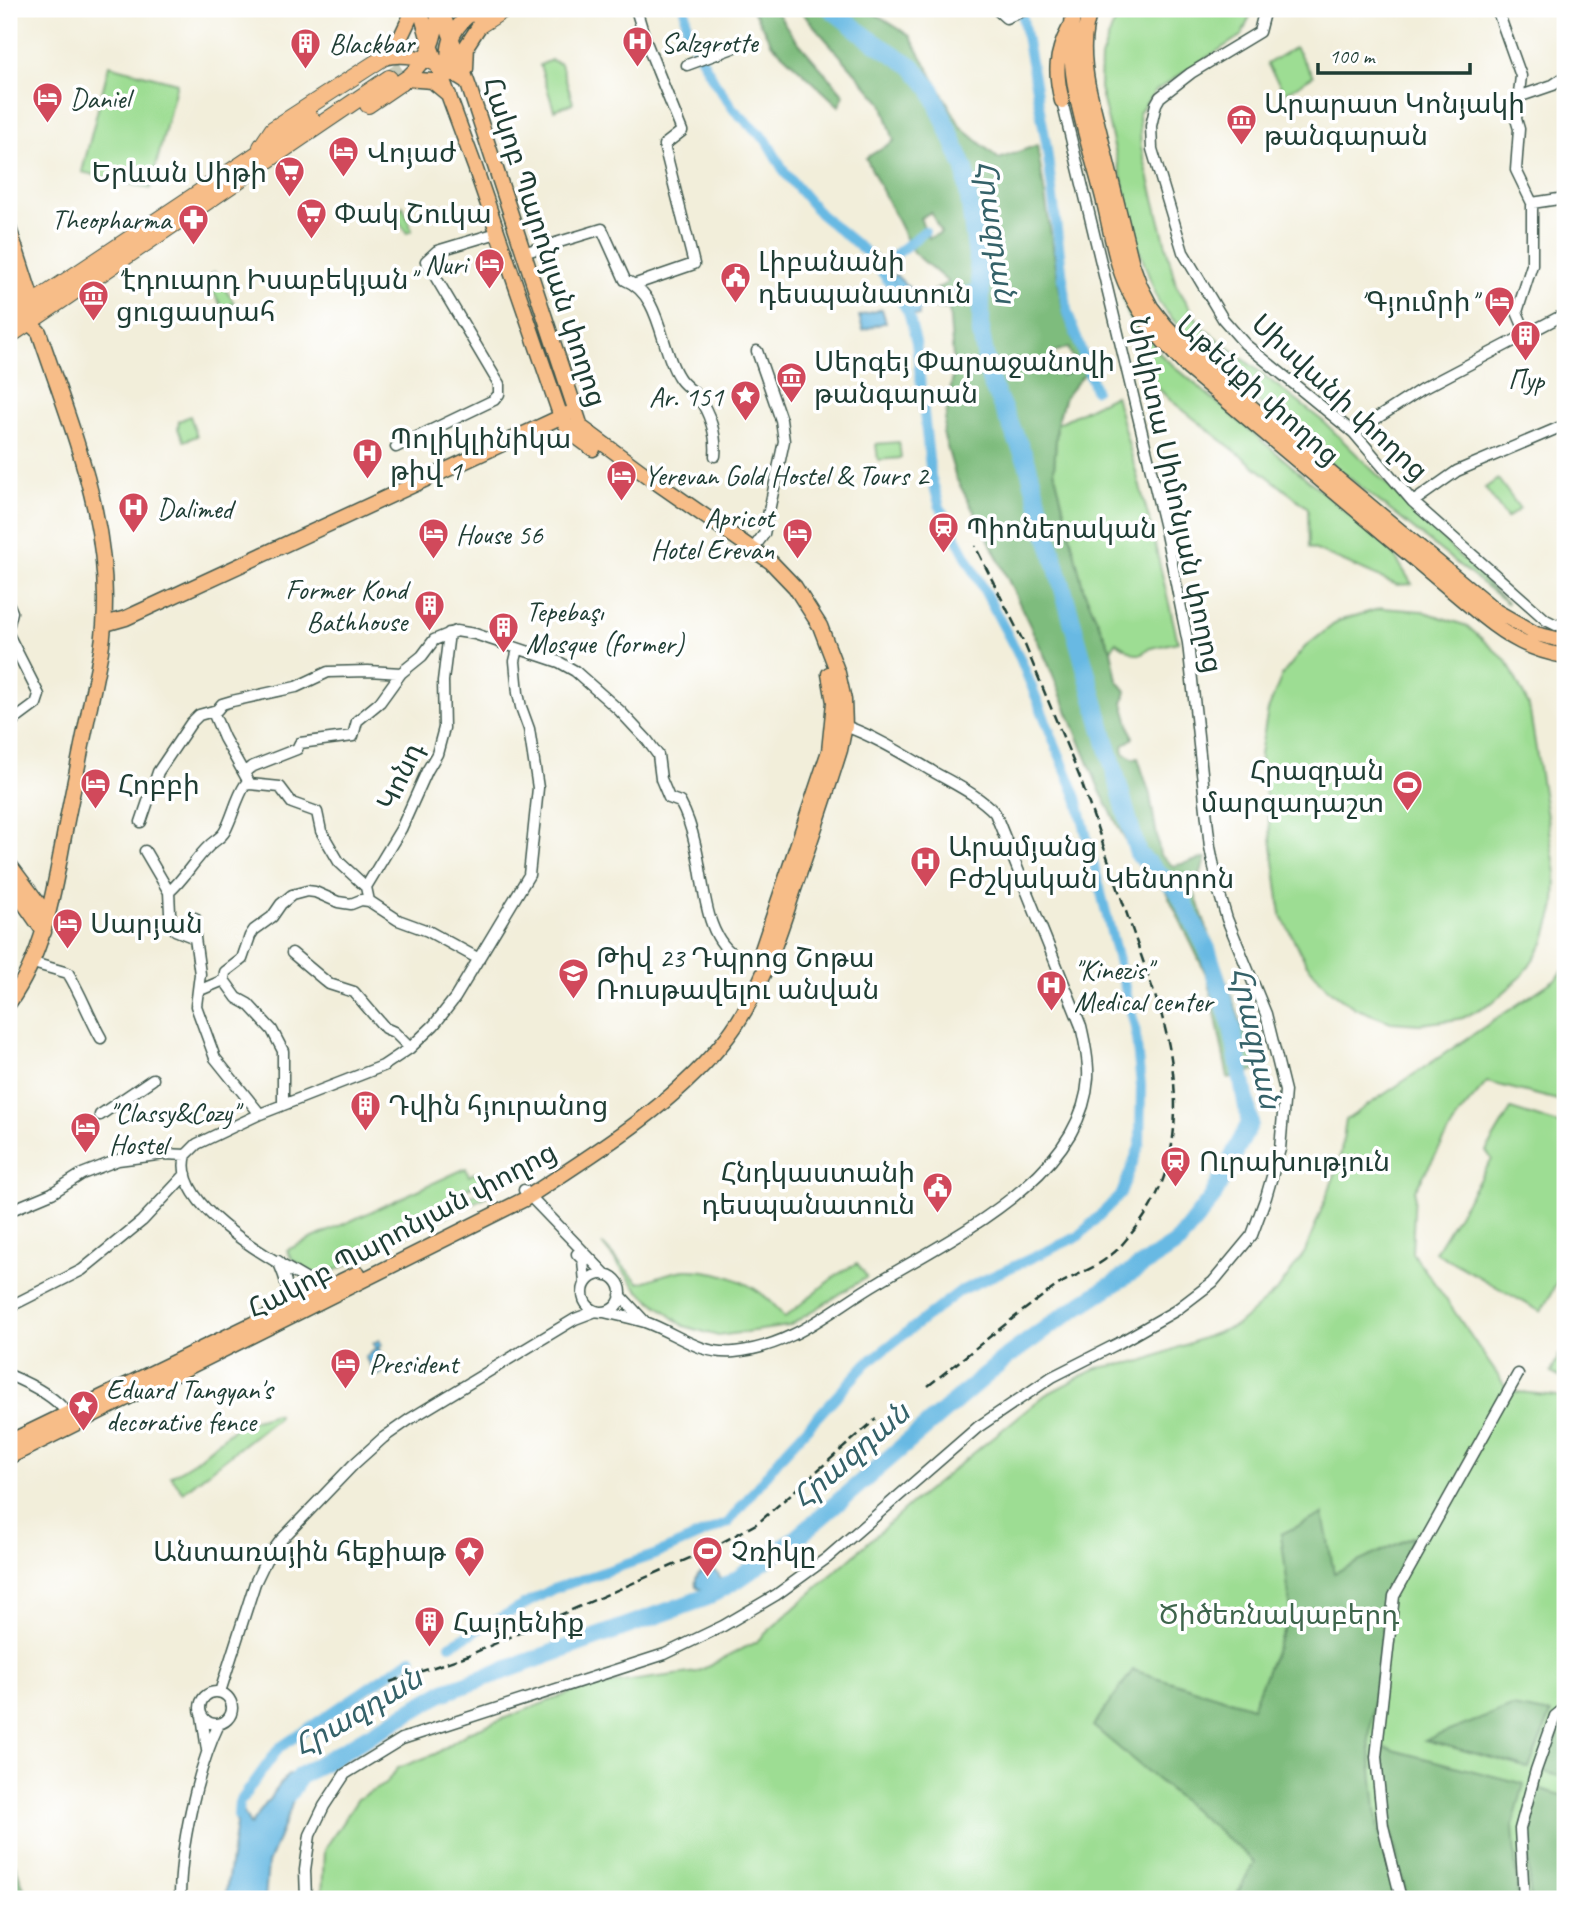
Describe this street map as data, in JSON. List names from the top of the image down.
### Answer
{
  "streets": {
    "main road": ["Հակոբ Պարոնյան փողոց", "Աթենքի փողոց"],
    "street": ["Սիսվանի փողոց", "Նիկիտա Սիմոնյան փողոց", "Կոնդ"]
  },
  "water": ["Հրազդան"],
  "parks": ["Ծիծեռնակաբերդ"],
  "places": {
    "hospital": [
      "Salzgrotte",
      "Պոլիկլինիկա թիվ 1",
      "Dalimed",
      "Արամյանց Բժշկական Կենտրոն",
      "\"Kinezis\" Medical center"
    ],
    "building": [
      "Blackbar",
      "Пур",
      "Former Kond Bathhouse",
      "Tepebaşı Mosque (former)",
      "Դվին հյուրանոց",
      "Հայրենիք"
    ],
    "hotel": [
      "Daniel",
      "Վոյաժ",
      "Nuri",
      "\"Գյումրի\"",
      "Yerevan Gold Hostel & Tours 2",
      "Apricot Hotel Erevan",
      "House 56",
      "Հոբբի",
      "Սարյան",
      "\"Classy&Cozy\" Hostel",
      "President"
    ],
    "museum": ["Արարատ Կոնյակի թանգարան", "\"էդուարդ Իսաբեկյան\" ցուցասրահ", "Սերգեյ Փարաջանովի թանգարան"],
    "supermarket": ["Երևան Սիթի", "Փակ Շուկա"],
    "pharmacy": ["Theopharma"],
    "public building": ["Լիբանանի դեսպանատուն", "Հնդկաստանի դեսպանատուն"],
    "place": ["Ar. 151", "Eduard Tangyan's decorative fence", "Անտառային հեքիաթ"],
    "station": ["Պիոներական", "Ուրախություն"],
    "sports": ["Հրազդան մարզադաշտ", "Չռիկը"],
    "school or university": ["Թիվ 23 Դպրոց Շոթա Ռուսթավելու անվան"]
  },
  "scale_bar": "100 m"
}
